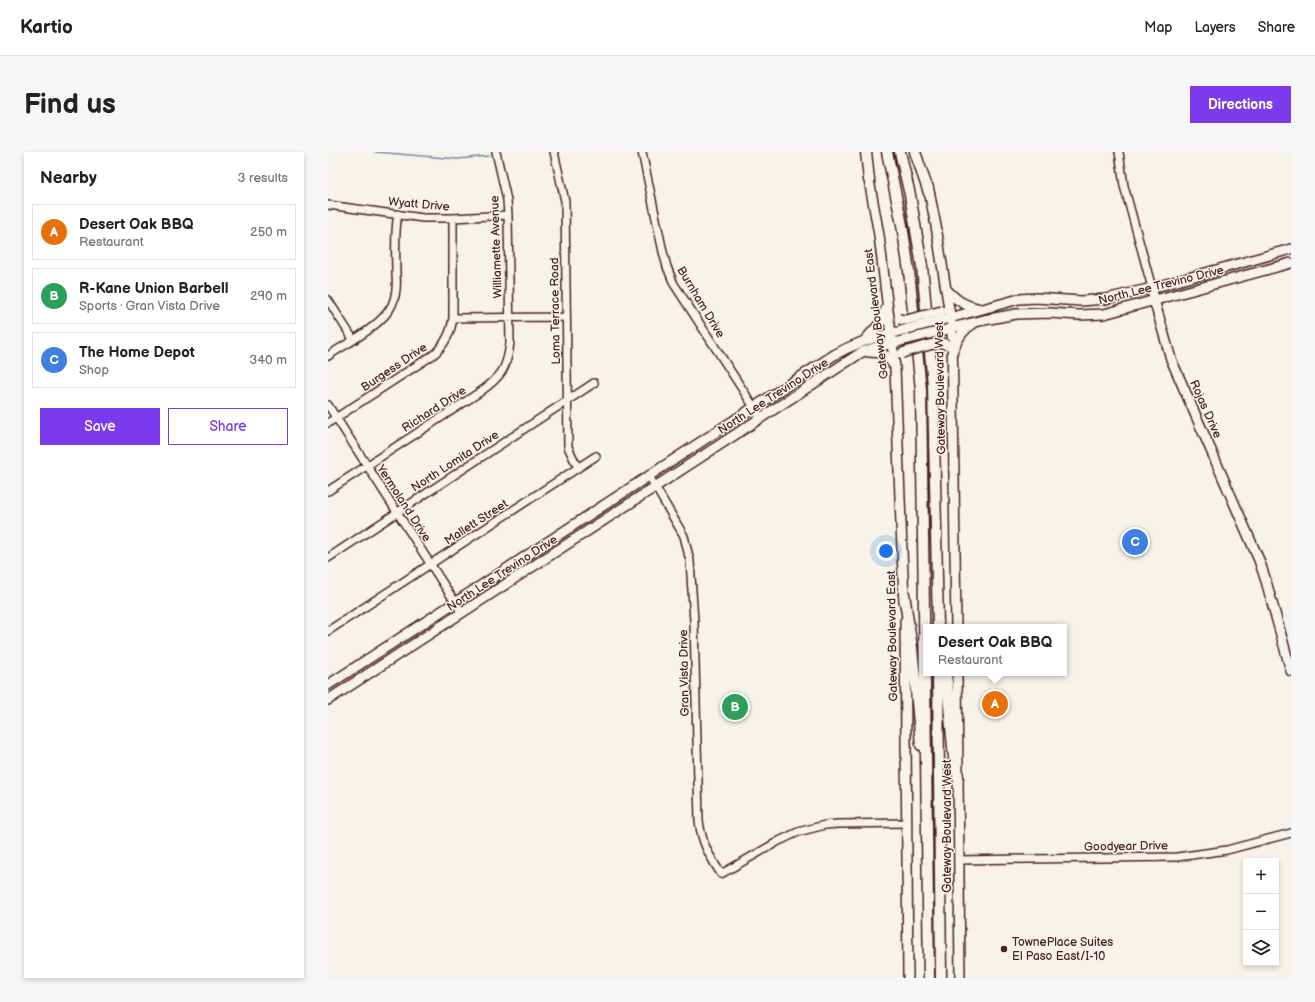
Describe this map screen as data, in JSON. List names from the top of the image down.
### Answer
{
  "streets": {
    "main road": [
      "North Lee Trevino Drive",
      "Gateway Boulevard East",
      "Gateway Boulevard West",
      "Rojas Drive"
    ],
    "street": [
      "Wyatt Drive",
      "Williamette Avenue",
      "Burnham Drive",
      "Loma Terrace Road",
      "Burgess Drive",
      "Richard Drive",
      "North Lomita Drive",
      "Yermoland Drive",
      "Mallett Street",
      "Gran Vista Drive",
      "Goodyear Drive"
    ]
  },
  "crossings": [
    ["Wyatt Drive", "Williamette Avenue"],
    ["Wyatt Drive", "Burgess Drive"],
    ["Williamette Avenue", "Richard Drive"],
    ["North Lee Trevino Drive", "Burnham Drive"],
    ["North Lee Trevino Drive", "Gateway Boulevard East"],
    ["North Lee Trevino Drive", "Gateway Boulevard West"],
    ["North Lee Trevino Drive", "Rojas Drive"],
    ["North Lee Trevino Drive", "Yermoland Drive"],
    ["North Lee Trevino Drive", "Gran Vista Drive"],
    ["Loma Terrace Road", "North Lomita Drive"],
    ["Loma Terrace Road", "Mallett Street"],
    ["Gateway Boulevard East", "Gran Vista Drive"],
    ["Burgess Drive", "Yermoland Drive"],
    ["Gateway Boulevard West", "Goodyear Drive"],
    ["Richard Drive", "Yermoland Drive"],
    ["North Lomita Drive", "Yermoland Drive"],
    ["Yermoland Drive", "Mallett Street"]
  ],
  "places": ["TownePlace Suites El Paso East/I-10"],
  "page": {
    "header": "Kartio",
    "nav": ["Map", "Layers", "Share"],
    "buttons": [
      "Directions",
      ["Save", "Share"]
    ],
    "title": "Find us",
    "heading": ["Nearby", "3 results"],
    "list": [
      {
        "mark": "A",
        "name": "Desert Oak BBQ",
        "note": "Restaurant",
        "value": "250 m"
      },
      {
        "mark": "B",
        "name": "R-Kane Union Barbell",
        "note": "Sports · Gran Vista Drive",
        "value": "290 m"
      },
      {
        "mark": "C",
        "name": "The Home Depot",
        "note": "Shop",
        "value": "340 m"
      }
    ],
    "pins": ["C", "A", "B"],
    "popup": ["Desert Oak BBQ", "Restaurant"],
    "map_buttons": ["+", "−"]
  }
}
